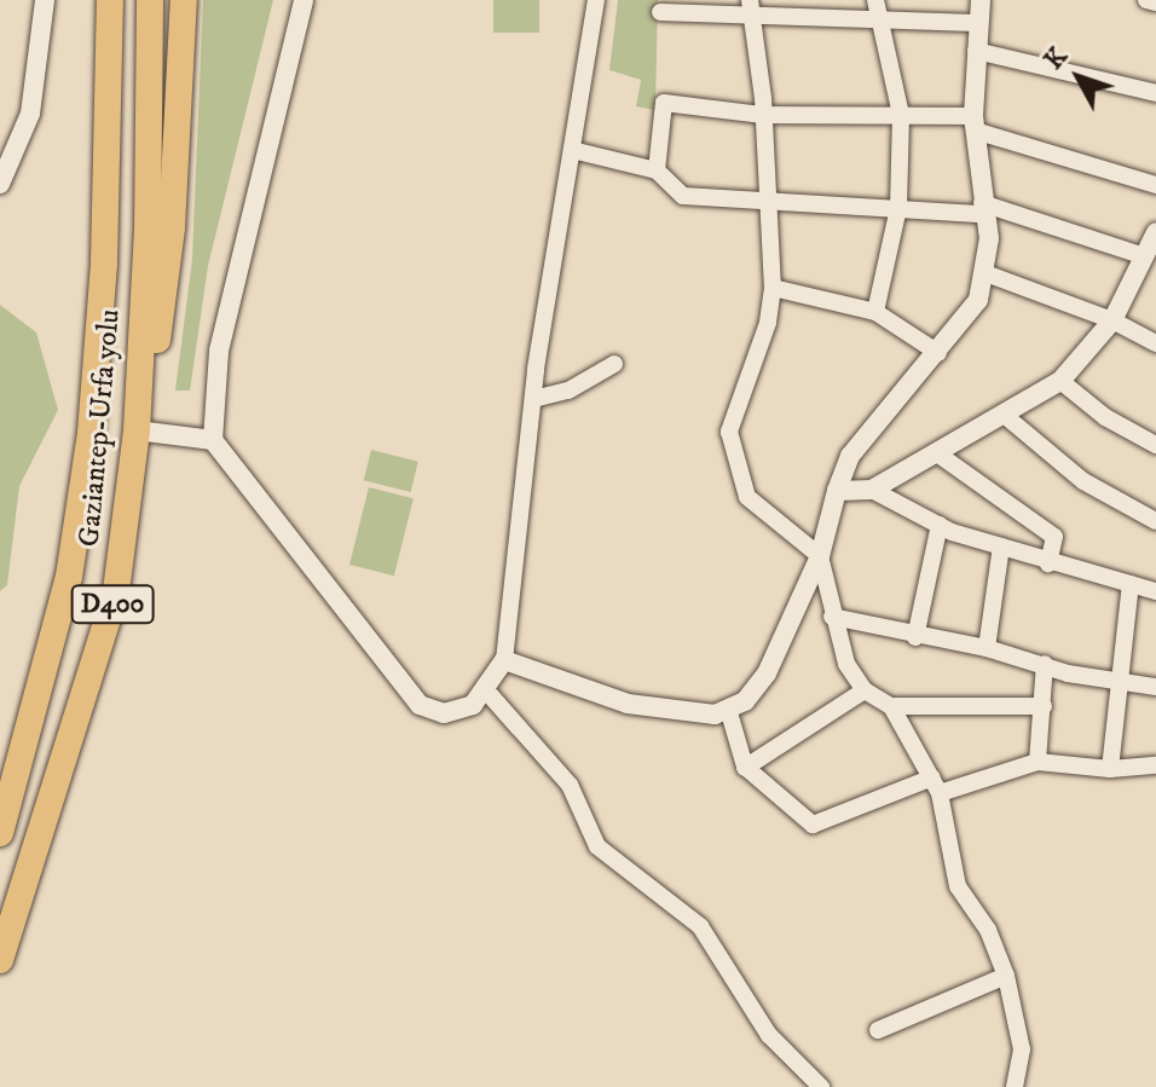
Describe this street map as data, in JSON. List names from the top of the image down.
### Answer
{
  "streets": {
    "highway": ["Gaziantep-Urfa yolu", "D400"]
  },
  "north": "top left"
}
